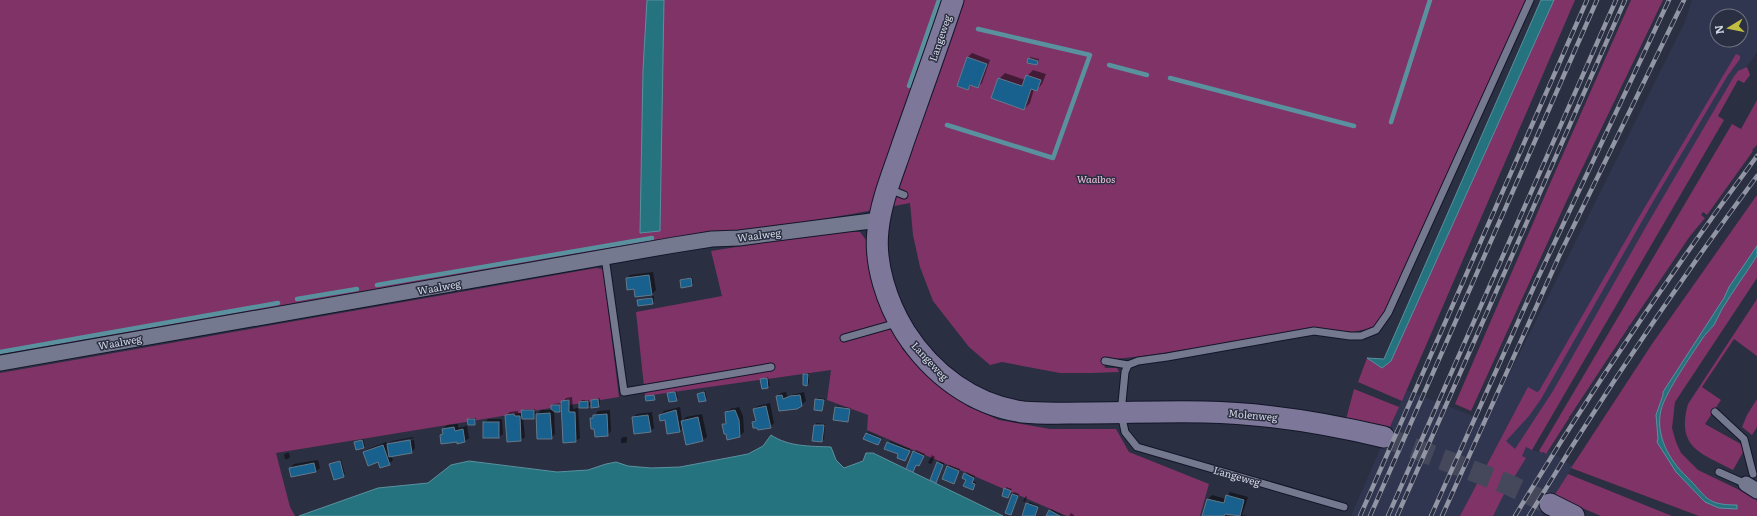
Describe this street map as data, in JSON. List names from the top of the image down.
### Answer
{
  "streets": {
    "main road": ["Langeweg", "Molenweg"],
    "street": ["Waalweg"]
  },
  "crossings": [
    ["Langeweg", "Waalweg"],
    ["Langeweg", "Molenweg"]
  ],
  "parks": ["Waalbos"],
  "north": "left"
}
